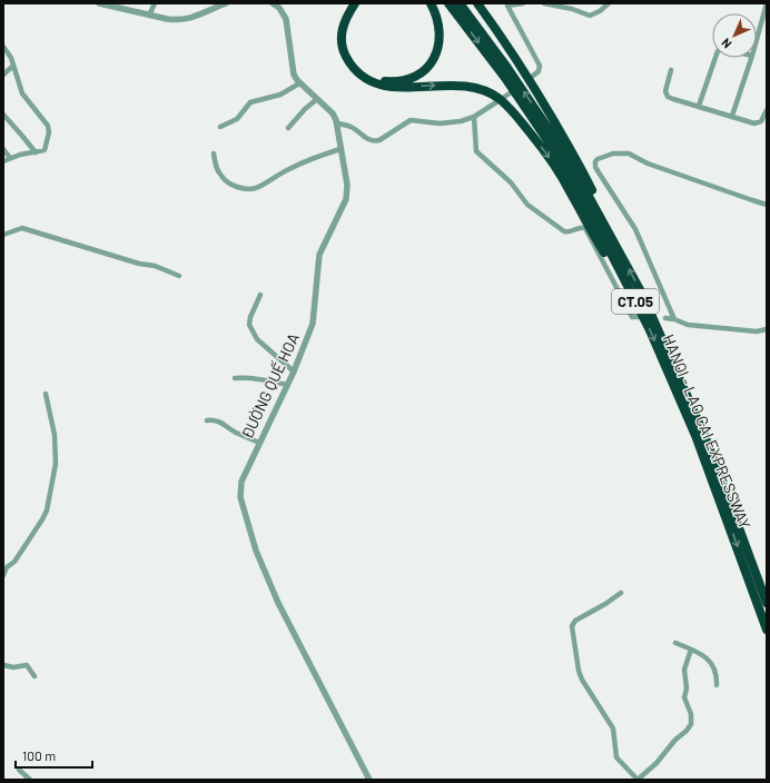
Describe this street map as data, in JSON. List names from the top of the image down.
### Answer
{
  "streets": {
    "highway": ["CT.05", "HANOI - LAO CAI EXPRESSWAY"],
    "street": ["ĐƯỜNG QUẾ HOA"]
  },
  "scale_bar": "100 m",
  "north": "bottom left"
}
